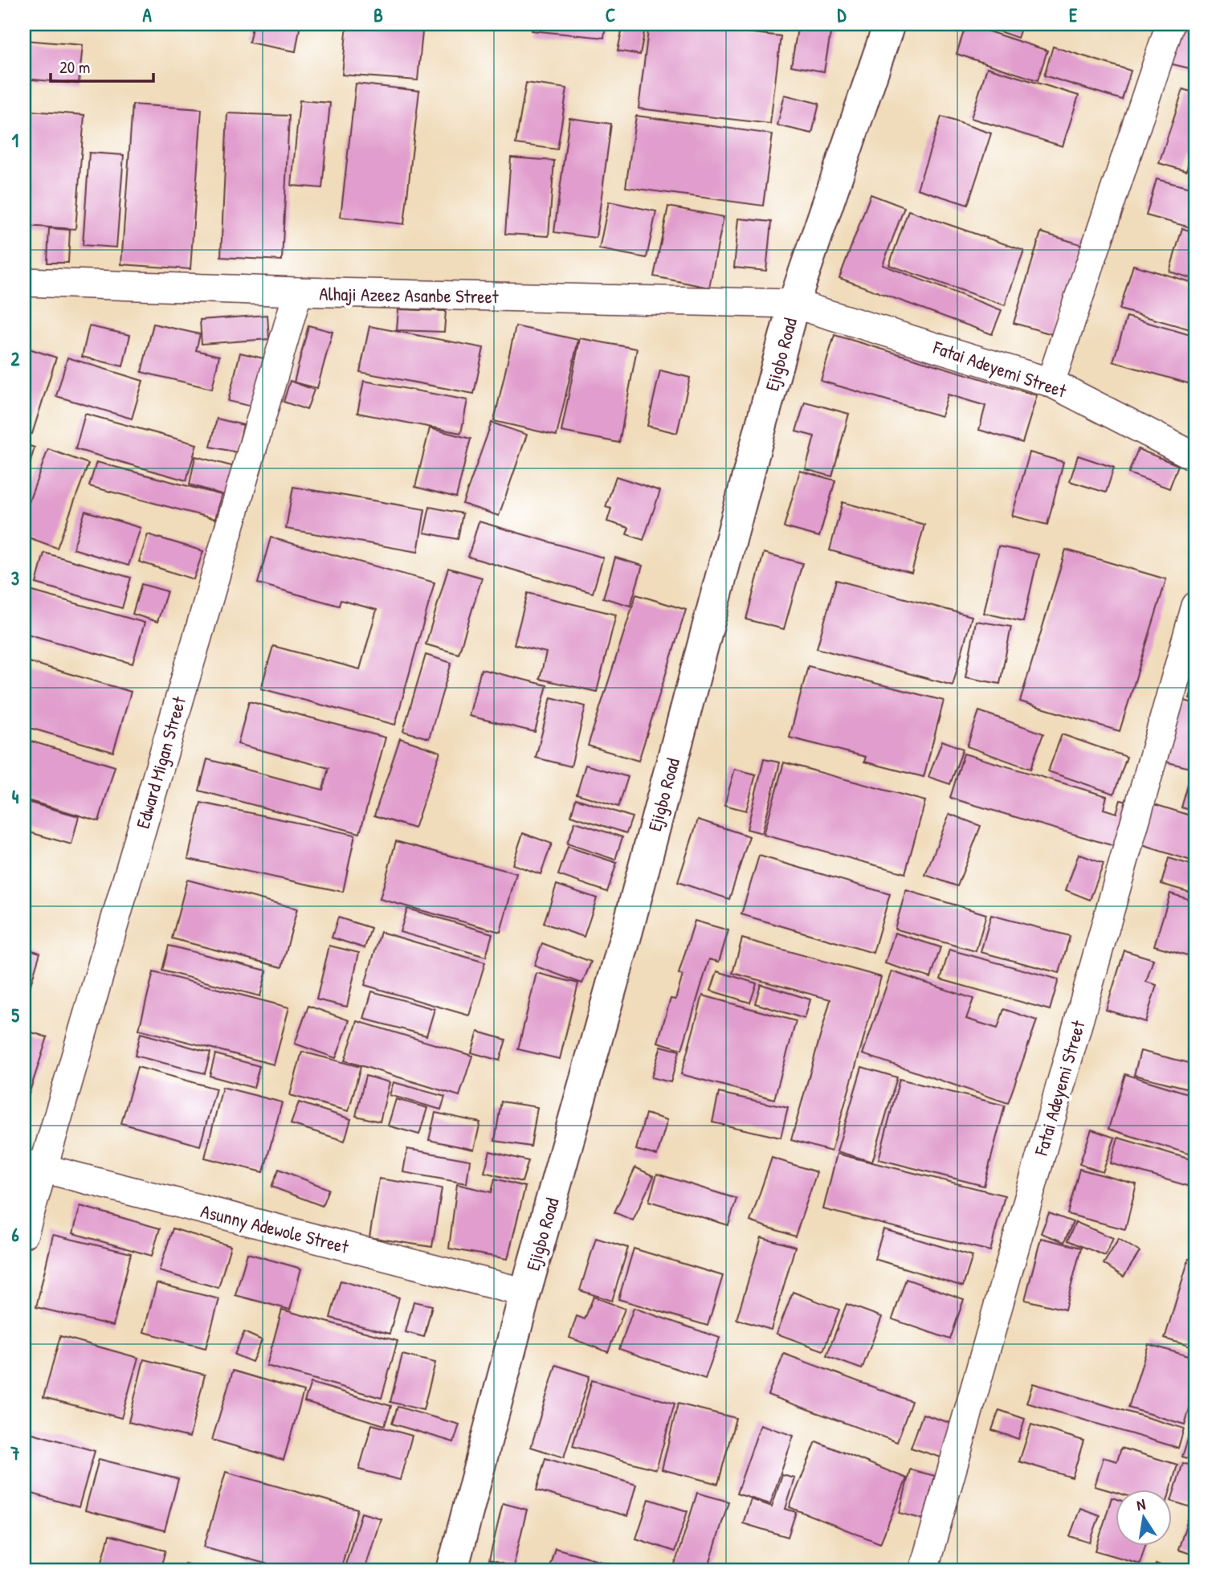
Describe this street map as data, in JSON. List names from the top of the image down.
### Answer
{
  "streets": {
    "street": [
      "Alhaji Azeez Asanbe Street",
      "Ejigbo Road",
      "Fatai Adeyemi Street",
      "Edward Migan Street",
      "Asunny Adewole Street"
    ]
  },
  "crossings": [
    ["Alhaji Azeez Asanbe Street", "Ejigbo Road"],
    ["Alhaji Azeez Asanbe Street", "Fatai Adeyemi Street"],
    ["Alhaji Azeez Asanbe Street", "Edward Migan Street"],
    ["Ejigbo Road", "Fatai Adeyemi Street"],
    ["Ejigbo Road", "Asunny Adewole Street"],
    ["Edward Migan Street", "Asunny Adewole Street"]
  ],
  "scale_bar": "20 m",
  "north": "top",
  "grid": {
    "columns": [
      "A",
      "B",
      "C",
      "D",
      "E"
    ],
    "rows": [
      "1",
      "2",
      "3",
      "4",
      "5",
      "6",
      "7"
    ]
  }
}
